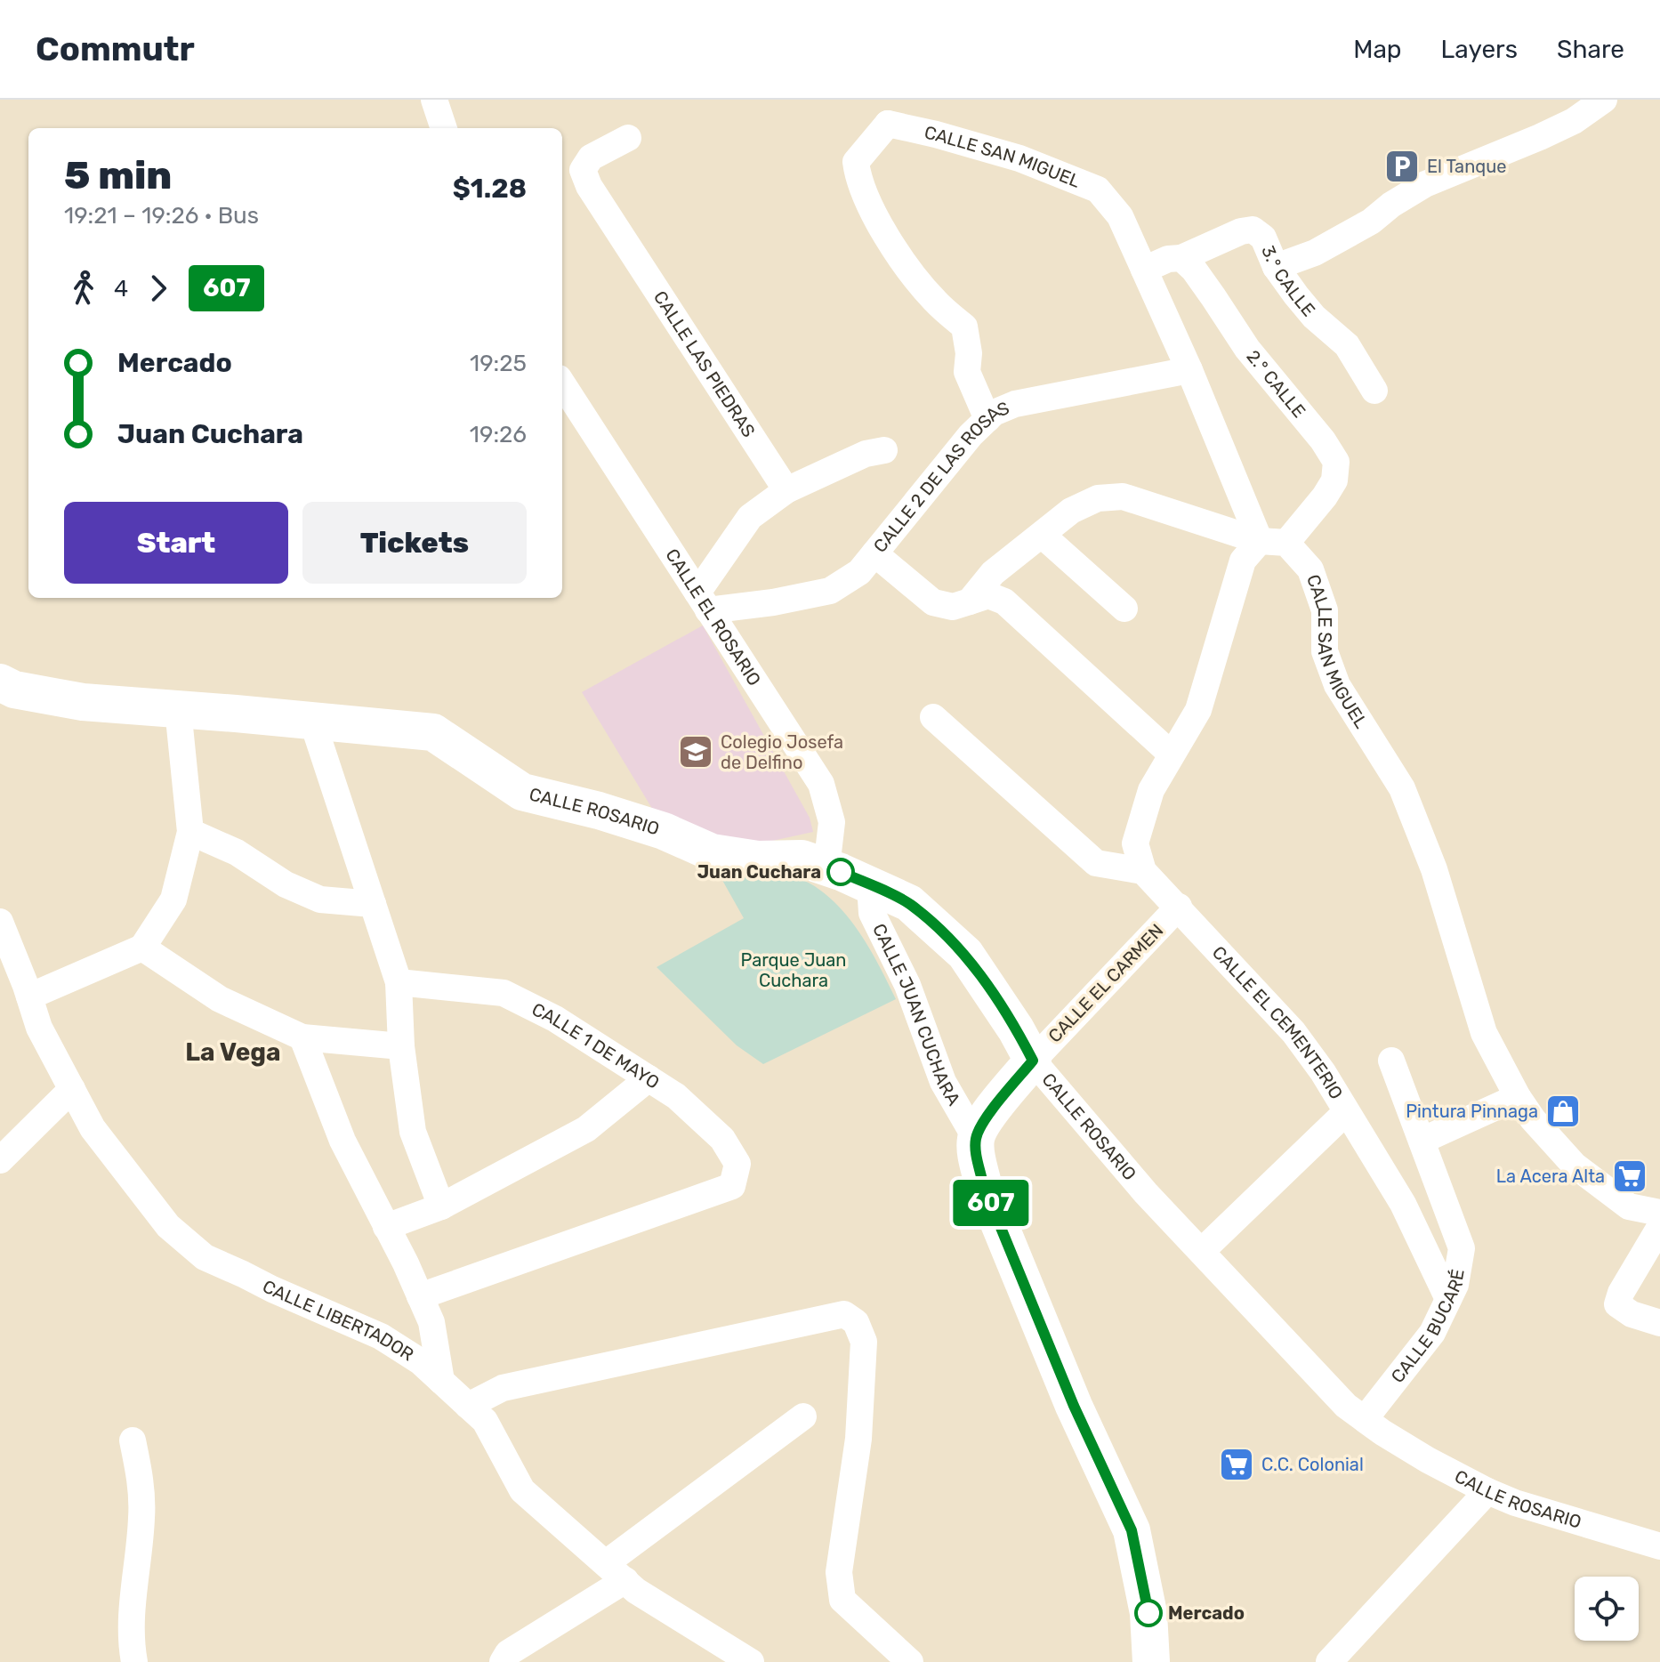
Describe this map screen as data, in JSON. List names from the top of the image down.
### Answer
{
  "streets": {
    "street": [
      "CALLE SAN MIGUEL",
      "3.° CALLE",
      "CALLE LAS PIEDRAS",
      "2.° CALLE",
      "CALLE 2 DE LAS ROSAS",
      "CALLE EL ROSARIO",
      "CALLE ROSARIO",
      "CALLE EL CARMEN",
      "CALLE JUAN CUCHARA",
      "CALLE EL CEMENTERIO",
      "CALLE 1 DE MAYO",
      "CALLE LIBERTADOR",
      "CALLE BUCARÉ"
    ]
  },
  "crossings": [
    ["CALLE SAN MIGUEL", "2.° CALLE"],
    ["CALLE SAN MIGUEL", "CALLE 2 DE LAS ROSAS"],
    ["3.° CALLE", "2.° CALLE"],
    ["CALLE 2 DE LAS ROSAS", "CALLE EL ROSARIO"],
    ["CALLE EL ROSARIO", "CALLE ROSARIO"],
    ["CALLE ROSARIO", "CALLE EL CARMEN"],
    ["CALLE ROSARIO", "CALLE JUAN CUCHARA"],
    ["CALLE ROSARIO", "CALLE BUCARÉ"],
    ["CALLE EL CARMEN", "CALLE EL CEMENTERIO"],
    ["CALLE EL CEMENTERIO", "CALLE BUCARÉ"]
  ],
  "districts": ["La Vega"],
  "parks": ["Parque Juan Cuchara"],
  "places": {
    "parking": ["El Tanque"],
    "school or university": ["Colegio Josefa de Delfino"],
    "other": ["Juan Cuchara", "Mercado"],
    "shop": ["Pintura Pinnaga"],
    "supermarket": ["La Acera Alta", "C.C. Colonial"]
  },
  "lines": ["bus line 607"],
  "page": {
    "header": "Commutr",
    "nav": ["Map", "Layers", "Share"],
    "on_map": "607",
    "heading": ["5 min", "19:21 – 19:26 · Bus", "$1.28"],
    "legs": ["4", "607"],
    "list": [
      {
        "name": "Mercado",
        "value": "19:25"
      },
      {
        "name": "Juan Cuchara",
        "value": "19:26"
      }
    ],
    "buttons": ["Start", "Tickets"]
  }
}
